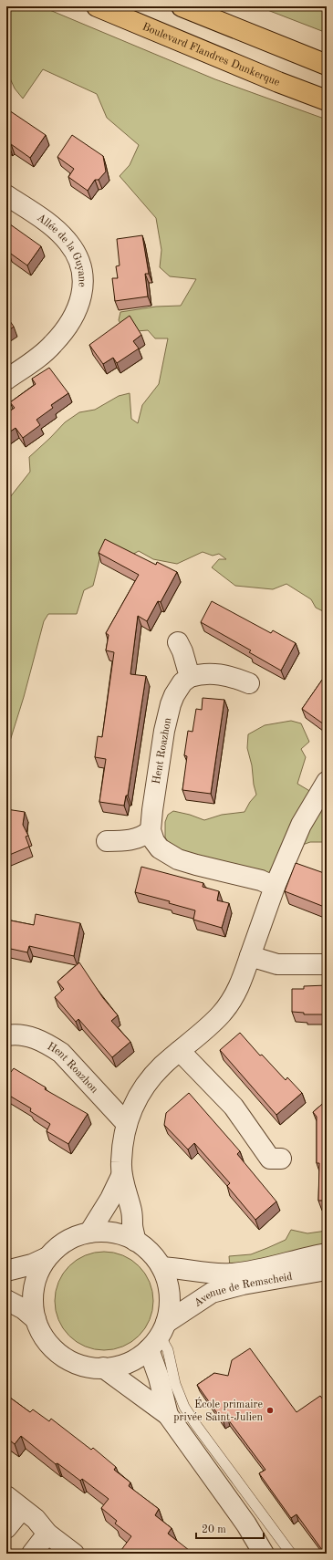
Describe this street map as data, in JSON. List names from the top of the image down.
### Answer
{
  "streets": {
    "main road": ["Boulevard Flandres Dunkerque"],
    "street": ["Allée de la Guyane", "Hent Roazhon", "Avenue de Remscheid"]
  },
  "places": ["École primaire privée Saint-Julien"],
  "scale_bar": "20 m"
}
